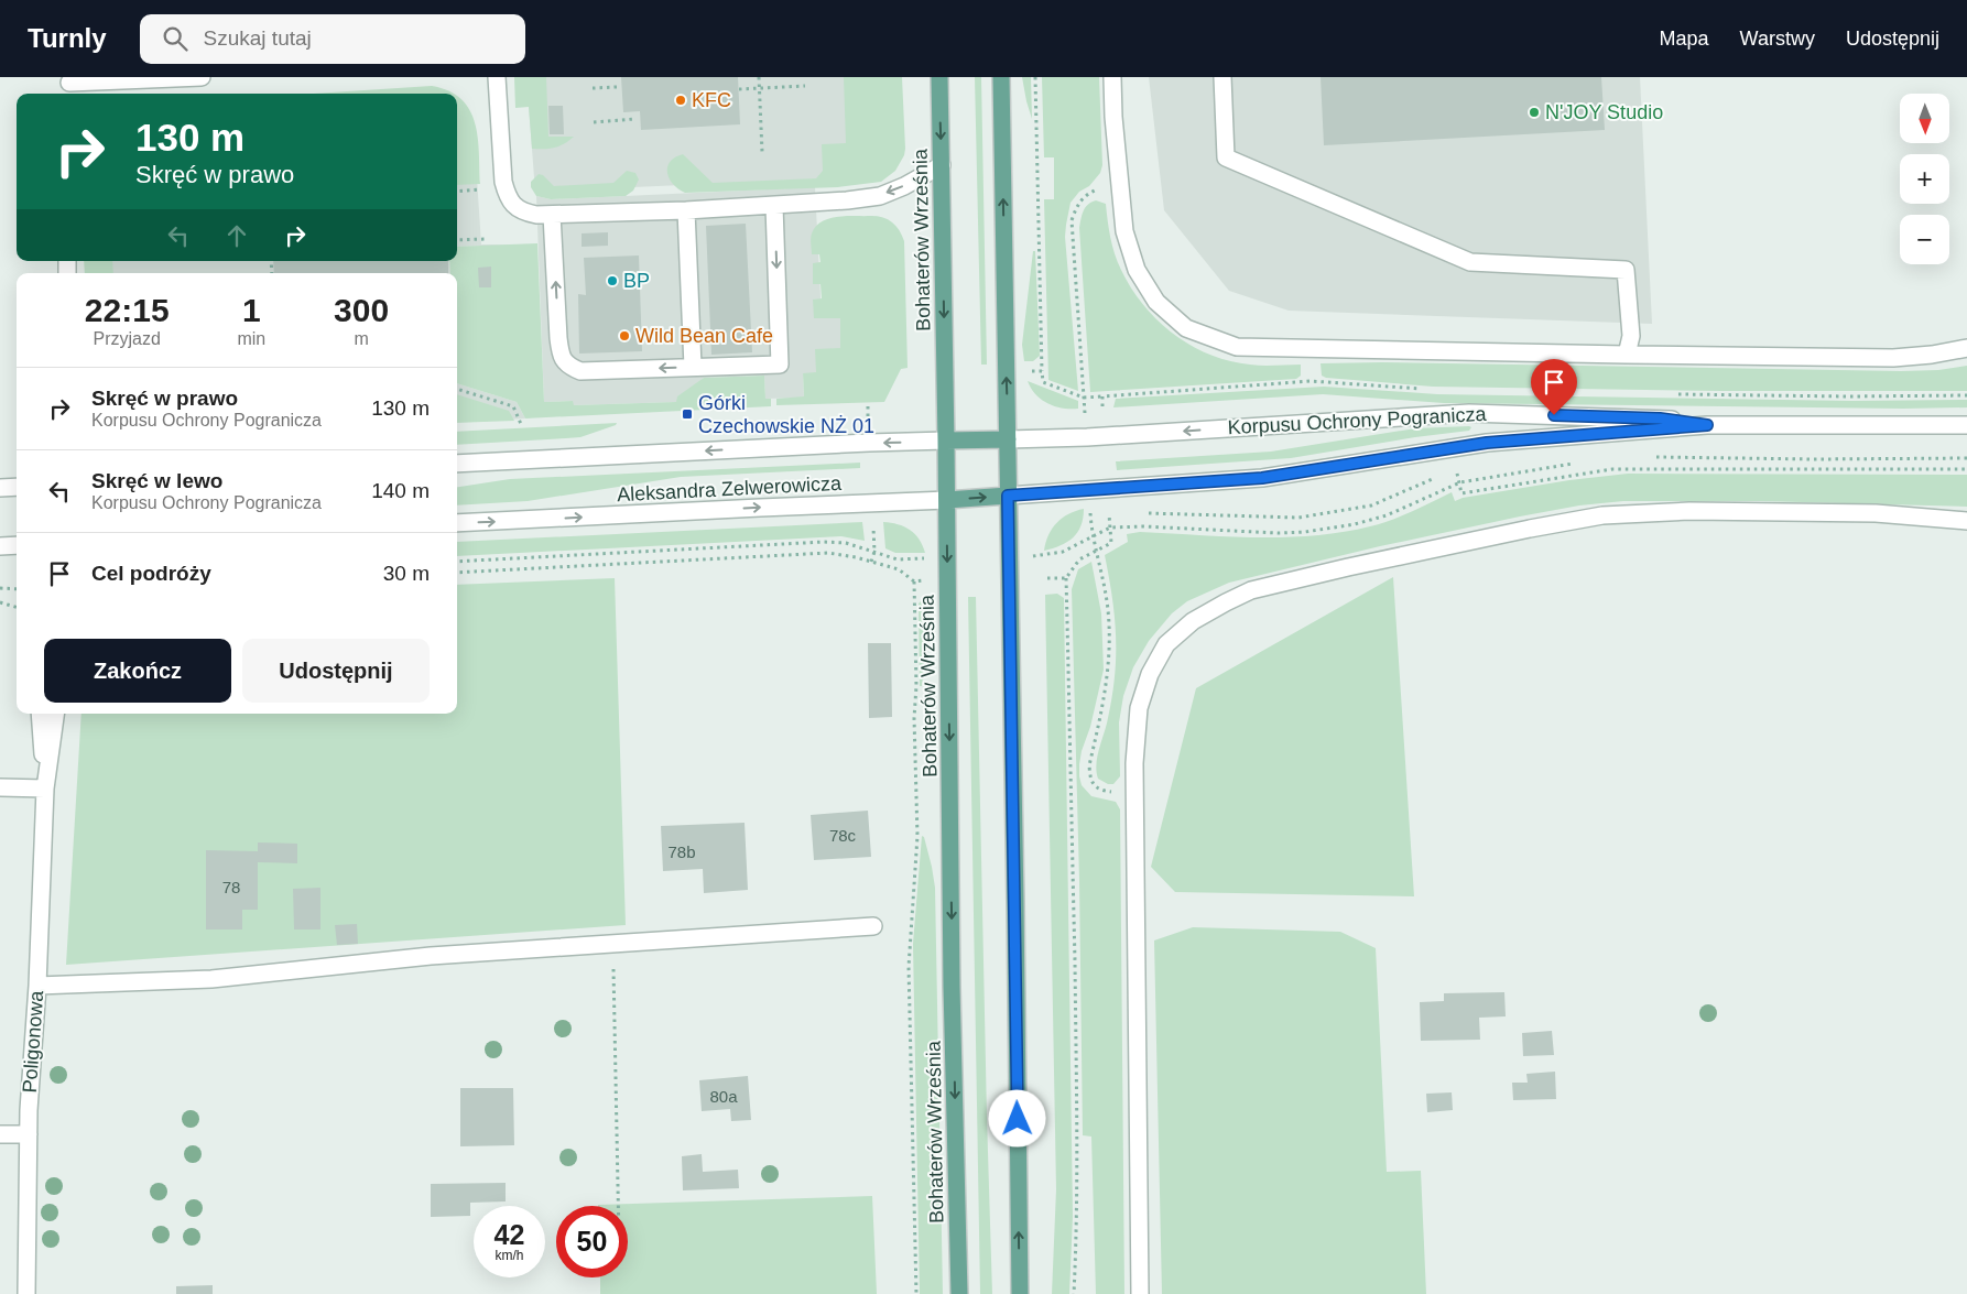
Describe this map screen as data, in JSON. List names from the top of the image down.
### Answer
{
  "streets": {
    "main road": ["Bohaterów Września", "Aleksandra Zelwerowicza"],
    "street": ["Korpusu Ochrony Pogranicza", "Poligonowa"]
  },
  "crossings": [
    ["Bohaterów Września", "Aleksandra Zelwerowicza"],
    ["Korpusu Ochrony Pogranicza", "Aleksandra Zelwerowicza"]
  ],
  "places": {
    "other": [
      "KFC",
      "N'JOY Studio",
      "BP",
      "Wild Bean Cafe"
    ],
    "transit": ["Górki Czechowskie NŻ 01"]
  },
  "house_numbers": [
    "78c",
    "78b",
    "78",
    "80a"
  ],
  "north": "bottom",
  "page": {
    "header": "Turnly",
    "search": "Szukaj tutaj",
    "nav": ["Mapa", "Warstwy", "Udostępnij"],
    "map_buttons": ["+", "−"],
    "turn": ["130 m", "Skręć w prawo"],
    "eta": [
      "22:15",
      "Przyjazd",
      "1",
      "min",
      "300",
      "m"
    ],
    "list": [
      {
        "name": "Skręć w prawo",
        "note": "Korpusu Ochrony Pogranicza",
        "value": "130 m"
      },
      {
        "name": "Skręć w lewo",
        "note": "Korpusu Ochrony Pogranicza",
        "value": "140 m"
      },
      {
        "name": "Cel podróży",
        "value": "30 m"
      }
    ],
    "buttons": ["Zakończ", "Udostępnij"],
    "speed": "42 km/h",
    "limit": "50"
  }
}
